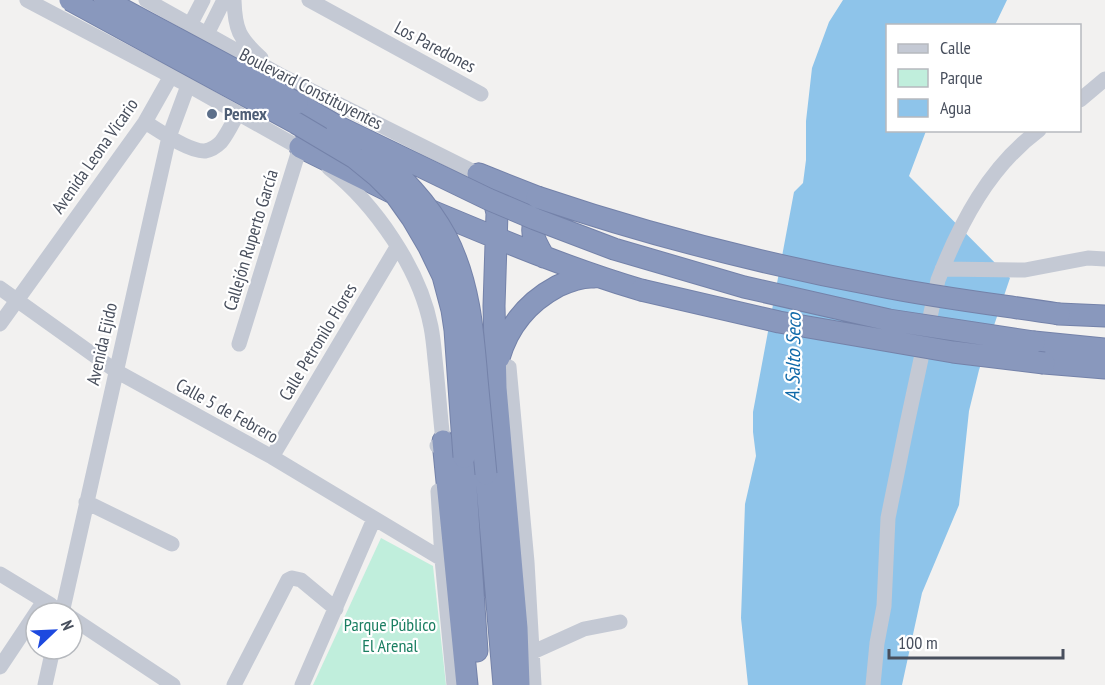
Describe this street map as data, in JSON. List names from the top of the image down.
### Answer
{
  "streets": {
    "highway": ["Boulevard Constituyentes"],
    "street": [
      "Los Paredones",
      "Avenida Leona Vicario",
      "Callejón Ruperto García",
      "Calle Petronilo Flores",
      "Avenida Ejido",
      "Calle 5 de Febrero"
    ]
  },
  "crossings": [
    ["Boulevard Constituyentes", "Avenida Leona Vicario"],
    ["Avenida Leona Vicario", "Calle 5 de Febrero"],
    ["Calle Petronilo Flores", "Calle 5 de Febrero"],
    ["Avenida Ejido", "Calle 5 de Febrero"]
  ],
  "water": ["A. Salto Seco"],
  "parks": ["Parque Público El Arenal"],
  "places": ["Pemex"],
  "legend": ["Calle", "Parque", "Agua"],
  "scale_bar": "100 m",
  "north": "top right"
}
